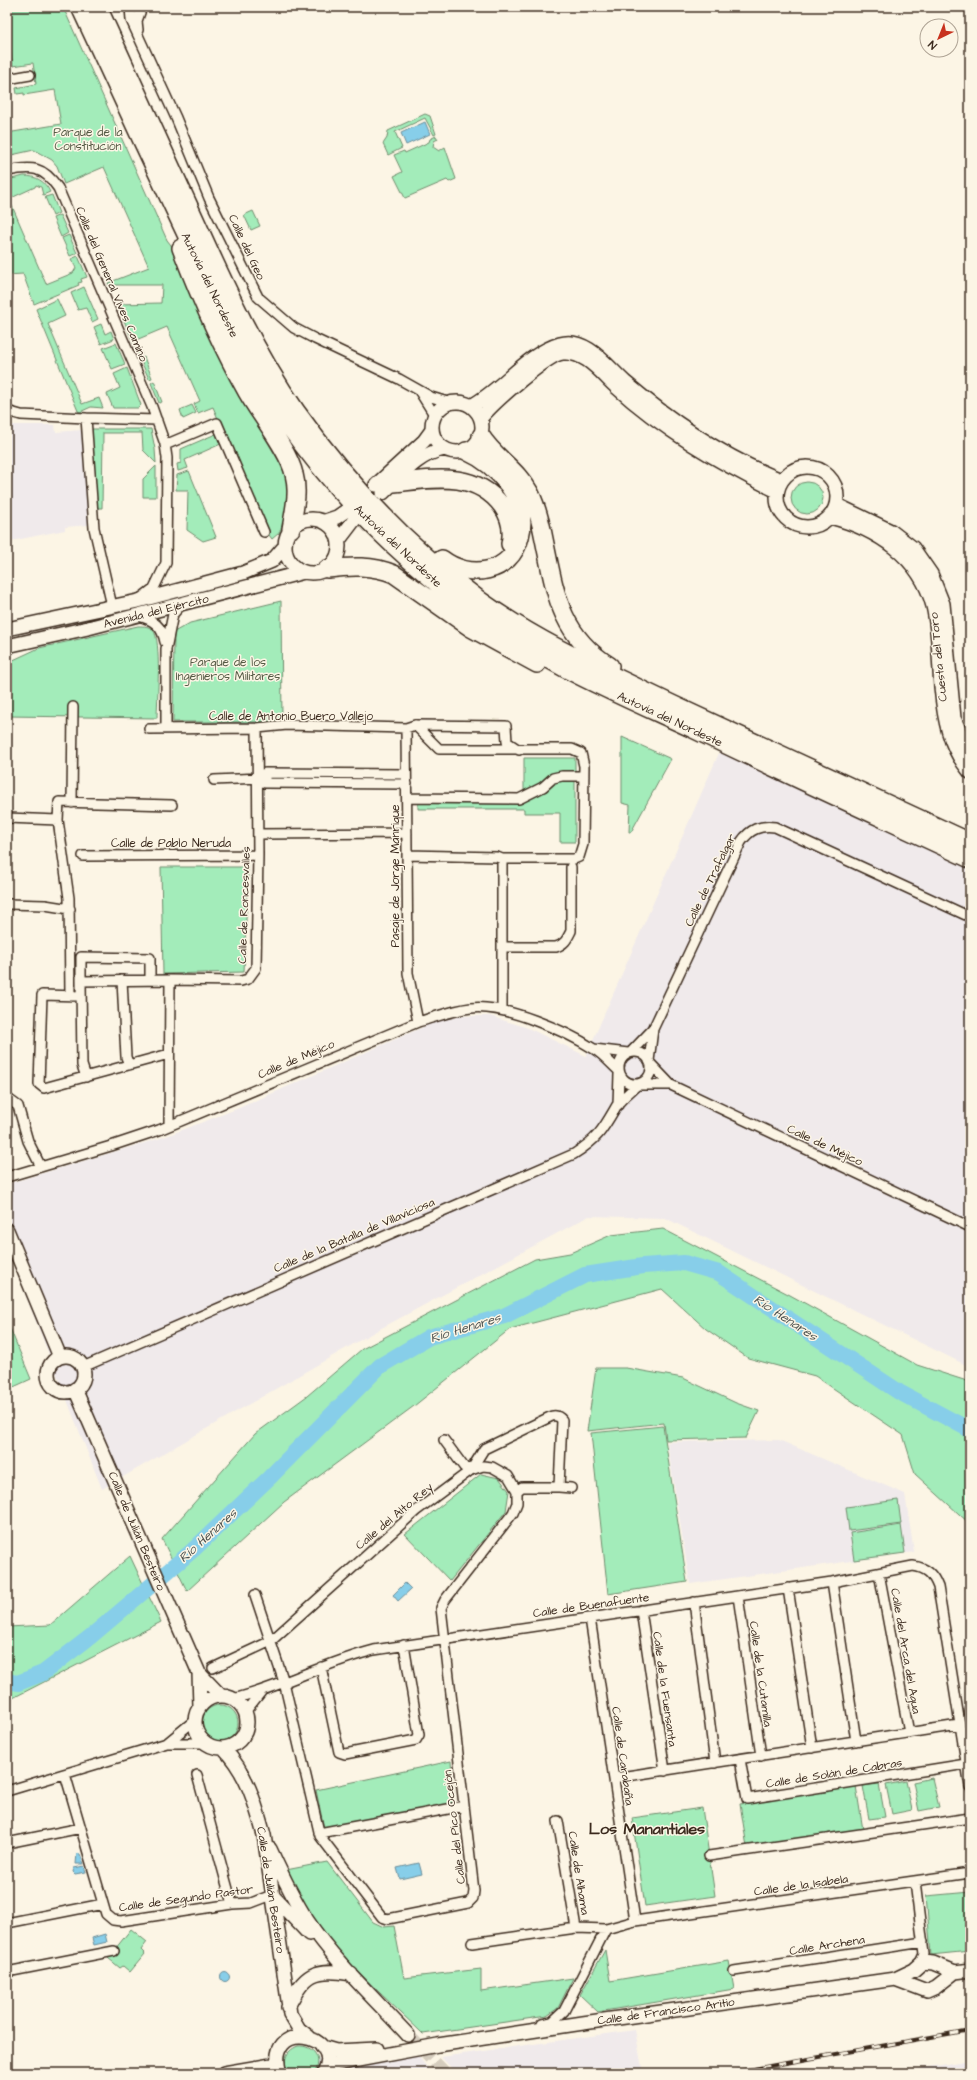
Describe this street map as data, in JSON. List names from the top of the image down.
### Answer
{
  "streets": {
    "highway": ["Autovía del Nordeste"],
    "street": [
      "Calle del Geo",
      "Calle del General Vives Camino",
      "Avenida del Ejército",
      "Cuesta del Toro",
      "Calle de Antonio Buero Vallejo",
      "Calle de Pablo Neruda",
      "Pasaje de Jorge Manrique",
      "Calle de Trafalgar",
      "Calle de Roncesvalles",
      "Calle de Méjico",
      "Calle de la Batalla de Villaviciosa",
      "Calle del Alto Rey",
      "Calle de Julián Besteiro",
      "Calle de Buenafuente",
      "Calle del Arca del Agua",
      "Calle de la Cutamilla",
      "Calle de la Fuensanta",
      "Calle de Carabaña",
      "Calle de Solán de Cabras",
      "Calle del Pico Ocejón",
      "Calle de Alhama",
      "Calle de la Isabela",
      "Calle de Segundo Pastor",
      "Calle Archena",
      "Calle de Francisco Aritio"
    ]
  },
  "crossings": [
    ["Calle del General Vives Camino", "Avenida del Ejército"],
    ["Calle de Antonio Buero Vallejo", "Pasaje de Jorge Manrique"],
    ["Calle de Antonio Buero Vallejo", "Calle de Roncesvalles"],
    ["Calle de Pablo Neruda", "Calle de Roncesvalles"],
    ["Pasaje de Jorge Manrique", "Calle de Méjico"],
    ["Calle de Trafalgar", "Calle de Méjico"],
    ["Calle de Trafalgar", "Calle de la Batalla de Villaviciosa"],
    ["Calle de Méjico", "Calle de la Batalla de Villaviciosa"],
    ["Calle de la Batalla de Villaviciosa", "Calle de Julián Besteiro"],
    ["Calle del Alto Rey", "Calle del Pico Ocejón"],
    ["Calle de Julián Besteiro", "Calle de Buenafuente"],
    ["Calle de Julián Besteiro", "Calle de Segundo Pastor"],
    ["Calle de Julián Besteiro", "Calle de Francisco Aritio"],
    ["Calle de Buenafuente", "Calle del Arca del Agua"],
    ["Calle de Buenafuente", "Calle de la Cutamilla"],
    ["Calle de Buenafuente", "Calle de la Fuensanta"],
    ["Calle de Buenafuente", "Calle de Carabaña"],
    ["Calle de Buenafuente", "Calle del Pico Ocejón"],
    ["Calle de Carabaña", "Calle de la Isabela"],
    ["Calle de Alhama", "Calle de la Isabela"]
  ],
  "districts": ["Los Manantiales"],
  "water": ["Río Henares"],
  "parks": ["Parque de la Constitución", "Parque de los Ingenieros Militares"],
  "north": "bottom left"
}
